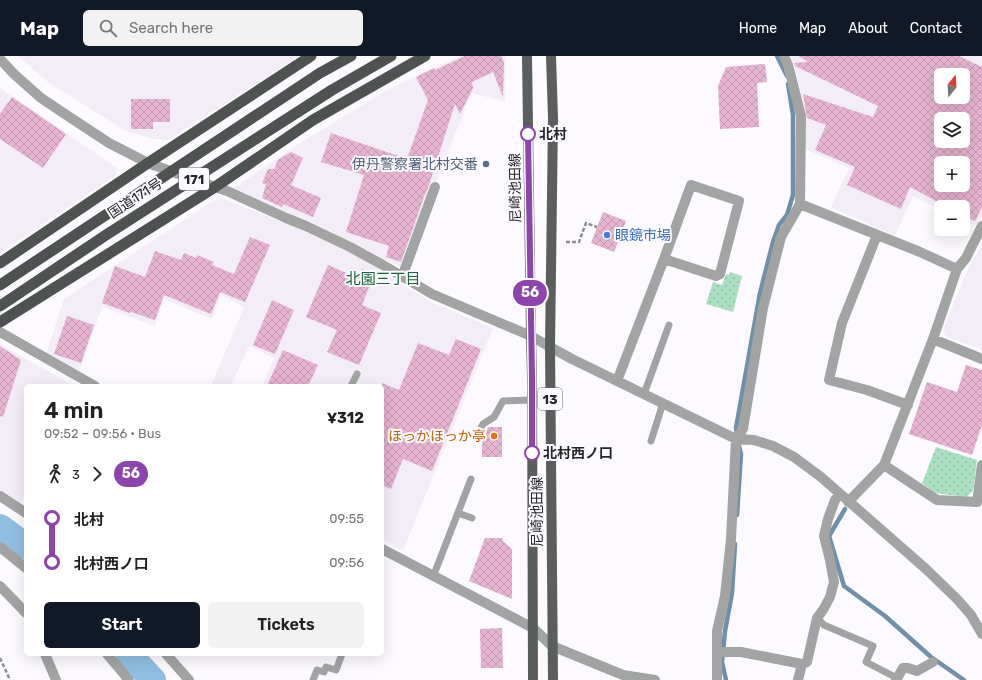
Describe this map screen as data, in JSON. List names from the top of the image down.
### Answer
{
  "streets": {
    "highway": ["171", "国道171号"],
    "main road": ["尼崎池田線", "13"]
  },
  "districts": ["北園三丁目"],
  "places": [
    "北村",
    "伊丹警察署北村交番",
    "眼鏡市場",
    "ほっかほっか亭",
    "北村西ノ口"
  ],
  "lines": ["bus line 56"],
  "north": "top",
  "page": {
    "header": "Map",
    "search": "Search here",
    "nav": [
      "Home",
      "Map",
      "About",
      "Contact"
    ],
    "on_map": "56",
    "map_buttons": ["+", "−"],
    "heading": ["4 min", "09:52 – 09:56 · Bus", "¥312"],
    "legs": ["3", "56"],
    "list": [
      {
        "name": "北村",
        "value": "09:55"
      },
      {
        "name": "北村西ノ口",
        "value": "09:56"
      }
    ],
    "buttons": ["Start", "Tickets"]
  }
}
